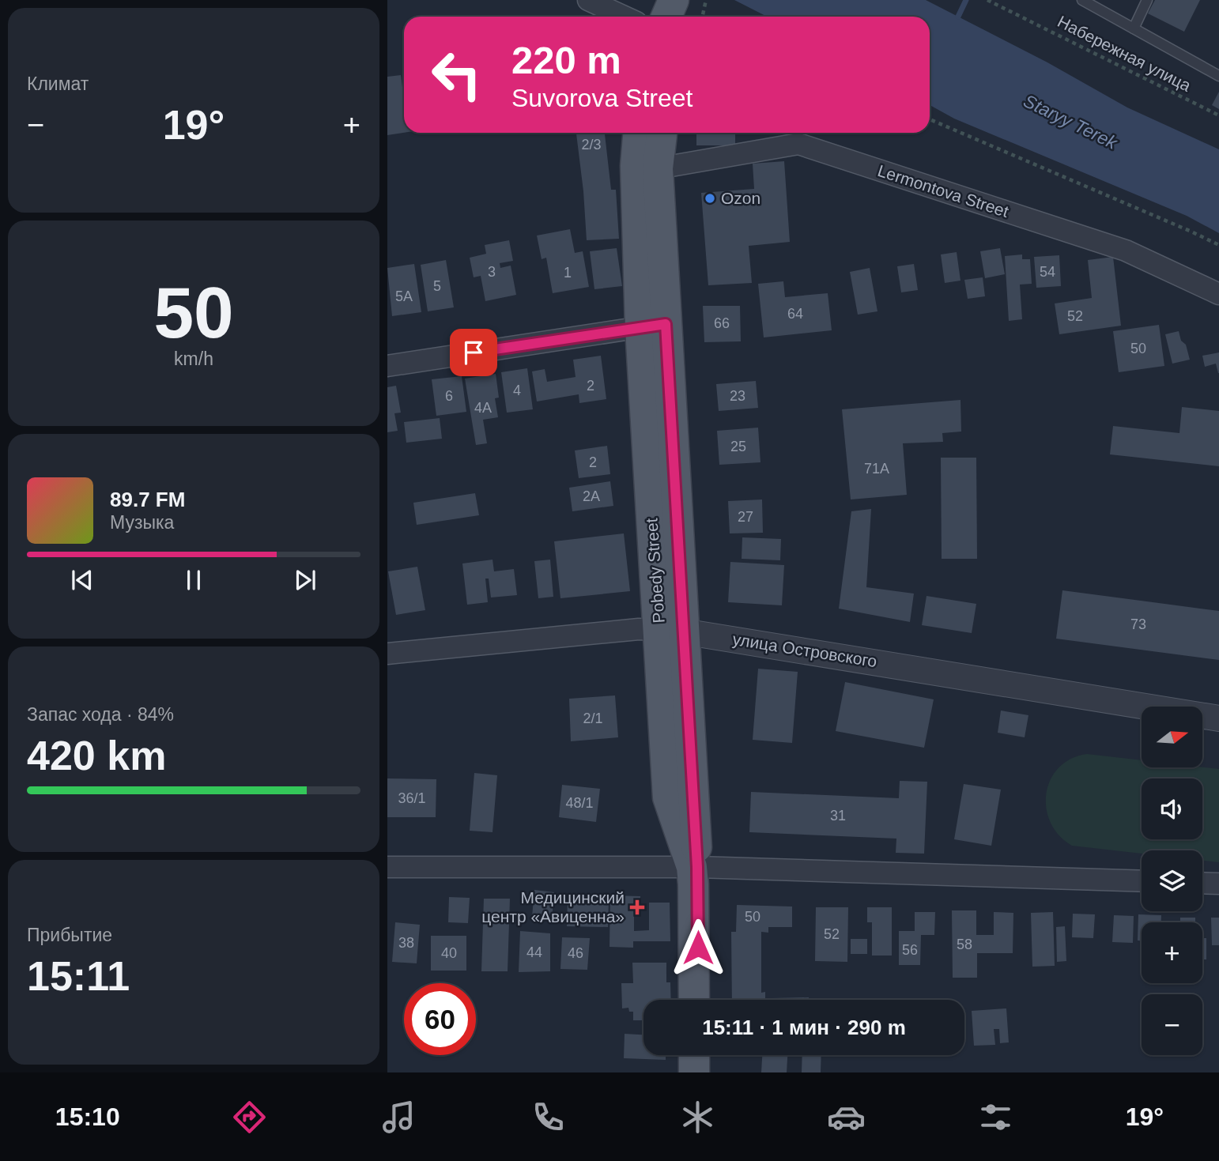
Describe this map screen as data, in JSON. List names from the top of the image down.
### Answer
{
  "streets": {
    "main road": ["Pobedy Street"],
    "street": ["Lermontova Street", "улица Островского"],
    "path": ["Набережная улица"]
  },
  "crossings": [
    ["Lermontova Street", "Pobedy Street"],
    ["Pobedy Street", "улица Островского"]
  ],
  "water": ["Staryy Terek"],
  "places": {
    "other": ["Ozon"],
    "health": ["Медицинский центр «Авиценна»"]
  },
  "house_numbers": [
    "2/3",
    "3",
    "54",
    "1",
    "5",
    "5А",
    "64",
    "52",
    "66",
    "50",
    "2",
    "4",
    "6",
    "23",
    "4А",
    "25",
    "2",
    "71А",
    "2А",
    "27",
    "73",
    "2/1",
    "36/1",
    "48/1",
    "31",
    "50",
    "52",
    "38",
    "58",
    "56",
    "44",
    "40",
    "46"
  ],
  "north": "right",
  "page": {
    "tile": [
      "Климат",
      ["50", "km/h"],
      ["Запас хода · 84%", "420 km"],
      ["Прибытие", "15:11"]
    ],
    "turn": ["220 m", "Suvorova Street"],
    "heat": ["−", "19°", "+"],
    "song": ["89.7 FM", "Музыка"],
    "map_buttons": ["+", "−"],
    "limit": "60",
    "trip": "15:11 · 1 мин · 290 m",
    "tabs": ["15:10", "19°"]
  }
}
